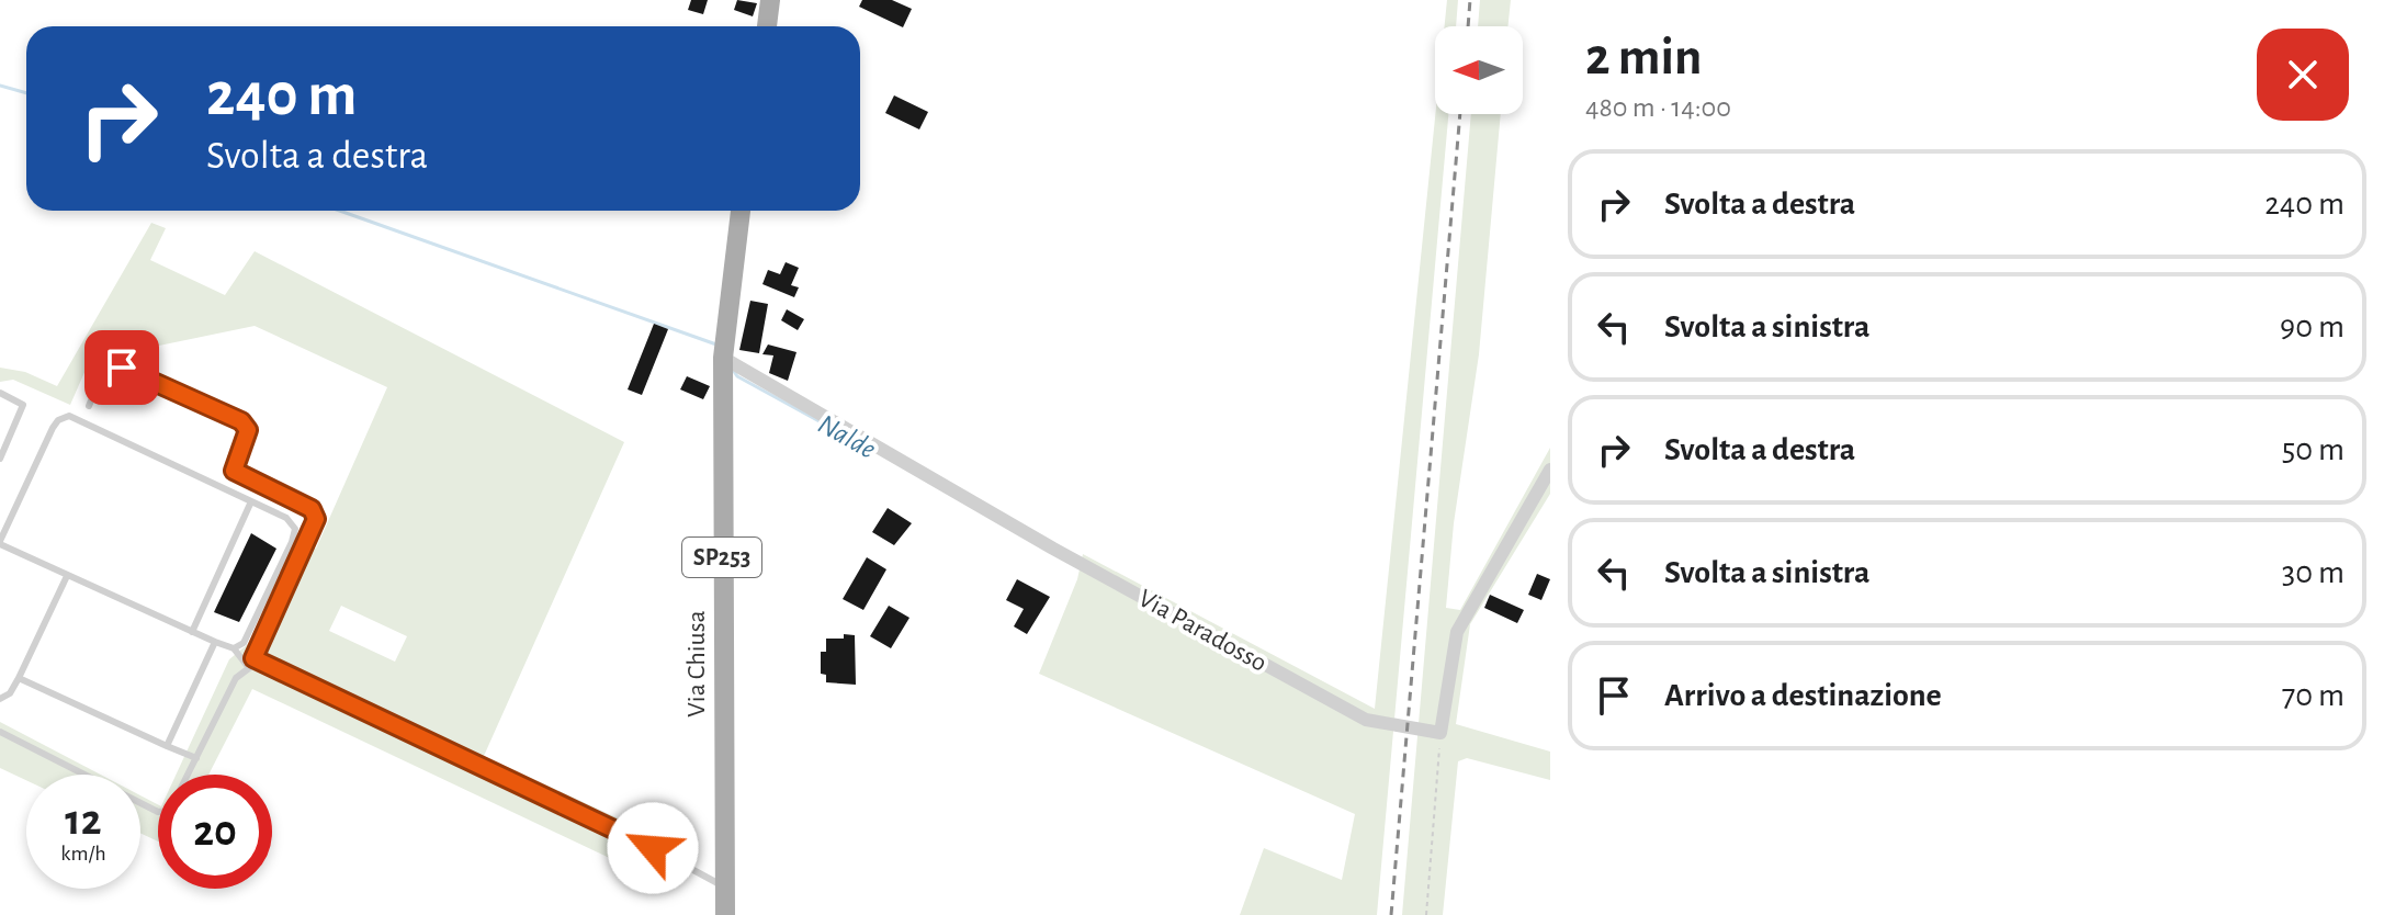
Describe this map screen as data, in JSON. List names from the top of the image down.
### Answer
{
  "streets": {
    "main road": ["SP253", "Via Chiusa"],
    "street": ["Via Paradosso"]
  },
  "crossings": [
    ["Via Paradosso", "Via Chiusa"]
  ],
  "water": ["Nalde"],
  "north": "left",
  "page": {
    "heading": ["2 min", "480 m · 14:00"],
    "turn": ["240 m", "Svolta a destra"],
    "list": [
      {
        "name": "Svolta a destra",
        "value": "240 m"
      },
      {
        "name": "Svolta a sinistra",
        "value": "90 m"
      },
      {
        "name": "Svolta a destra",
        "value": "50 m"
      },
      {
        "name": "Svolta a sinistra",
        "value": "30 m"
      },
      {
        "name": "Arrivo a destinazione",
        "value": "70 m"
      }
    ],
    "speed": "12 km/h",
    "limit": "20"
  }
}
